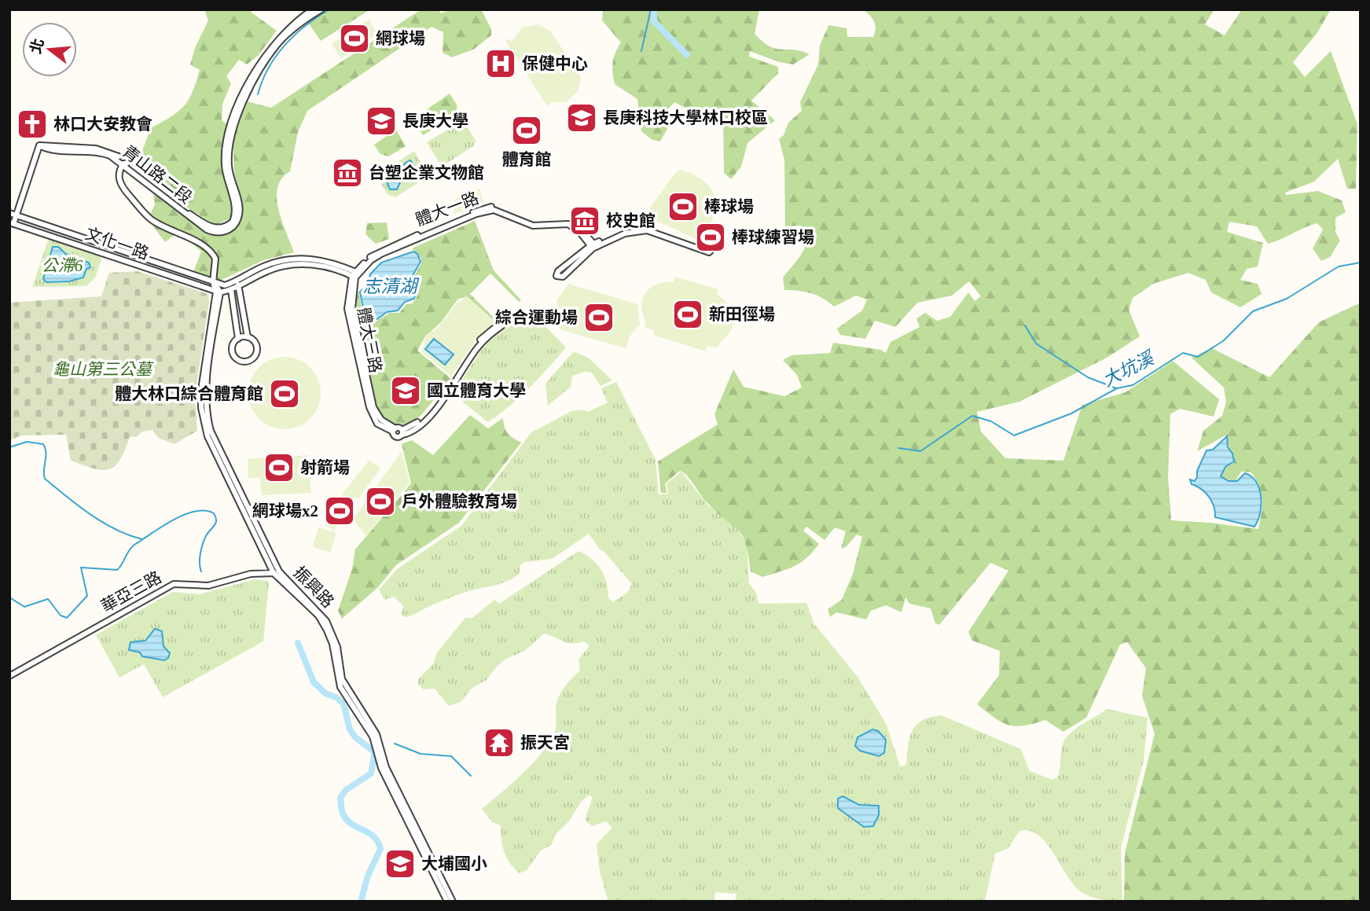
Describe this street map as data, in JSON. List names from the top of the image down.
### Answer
{
  "streets": {
    "street": [
      "青山路二段",
      "體大一路",
      "文化一路",
      "體大三路",
      "振興路",
      "華亞三路"
    ]
  },
  "crossings": [
    ["青山路二段", "文化一路"],
    ["體大一路", "體大三路"],
    ["文化一路", "振興路"],
    ["振興路", "華亞三路"]
  ],
  "water": ["志清湖", "大坑溪"],
  "parks": ["公滯6", "龜山第三公墓"],
  "places": {
    "sports": [
      "網球場",
      "體育館",
      "棒球場",
      "棒球練習場",
      "新田徑場",
      "綜合運動場",
      "體大林口綜合體育館",
      "射箭場",
      "戶外體驗教育場",
      "網球場x2"
    ],
    "hospital": ["保健中心"],
    "school or university": [
      "長庚科技大學林口校區",
      "長庚大學",
      "國立體育大學",
      "大埔國小"
    ],
    "church": ["林口大安教會"],
    "museum": ["台塑企業文物館", "校史館"],
    "temple": ["振天宮"]
  },
  "north": "left"
}
